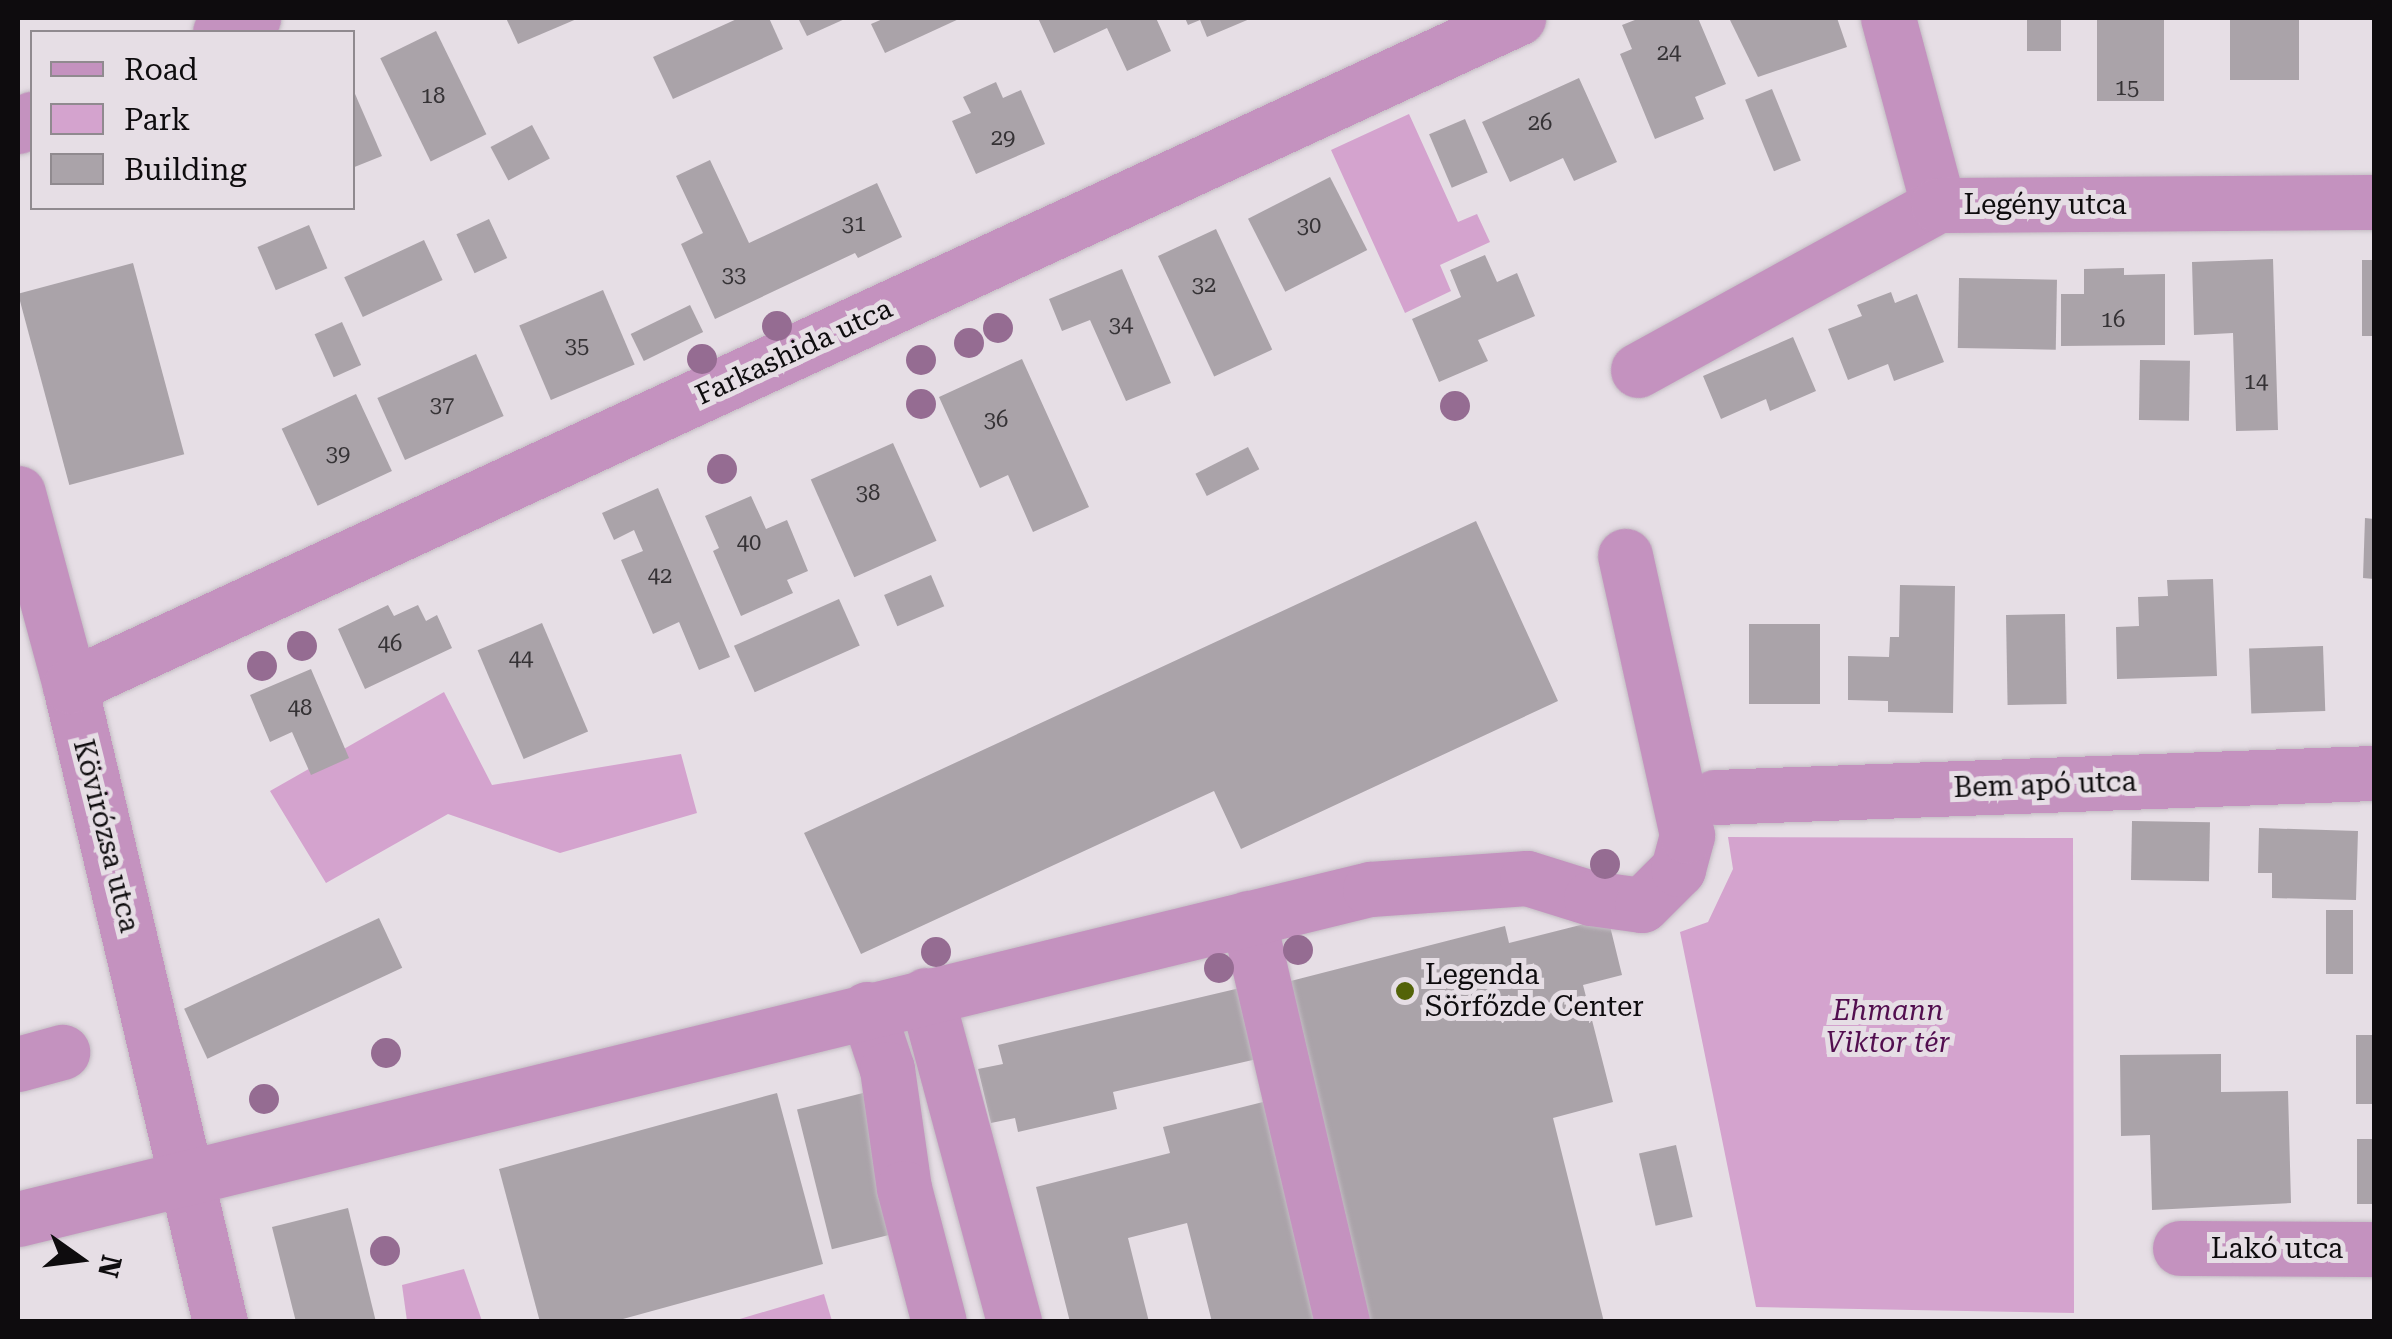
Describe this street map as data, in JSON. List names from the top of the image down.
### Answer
{
  "streets": {
    "street": [
      "Legény utca",
      "Farkashida utca",
      "Bem apó utca",
      "Kövirózsa utca",
      "Lakó utca"
    ]
  },
  "crossings": [
    ["Farkashida utca", "Kövirózsa utca"]
  ],
  "parks": ["Ehmann Viktor tér"],
  "places": ["Legenda Sörfőzde Center"],
  "house_numbers": [
    "24",
    "15",
    "18",
    "26",
    "29",
    "31",
    "30",
    "33",
    "32",
    "16",
    "34",
    "35",
    "14",
    "37",
    "36",
    "39",
    "38",
    "40",
    "42",
    "46",
    "44",
    "48"
  ],
  "legend": ["Road", "Park", "Building"],
  "north": "right"
}
